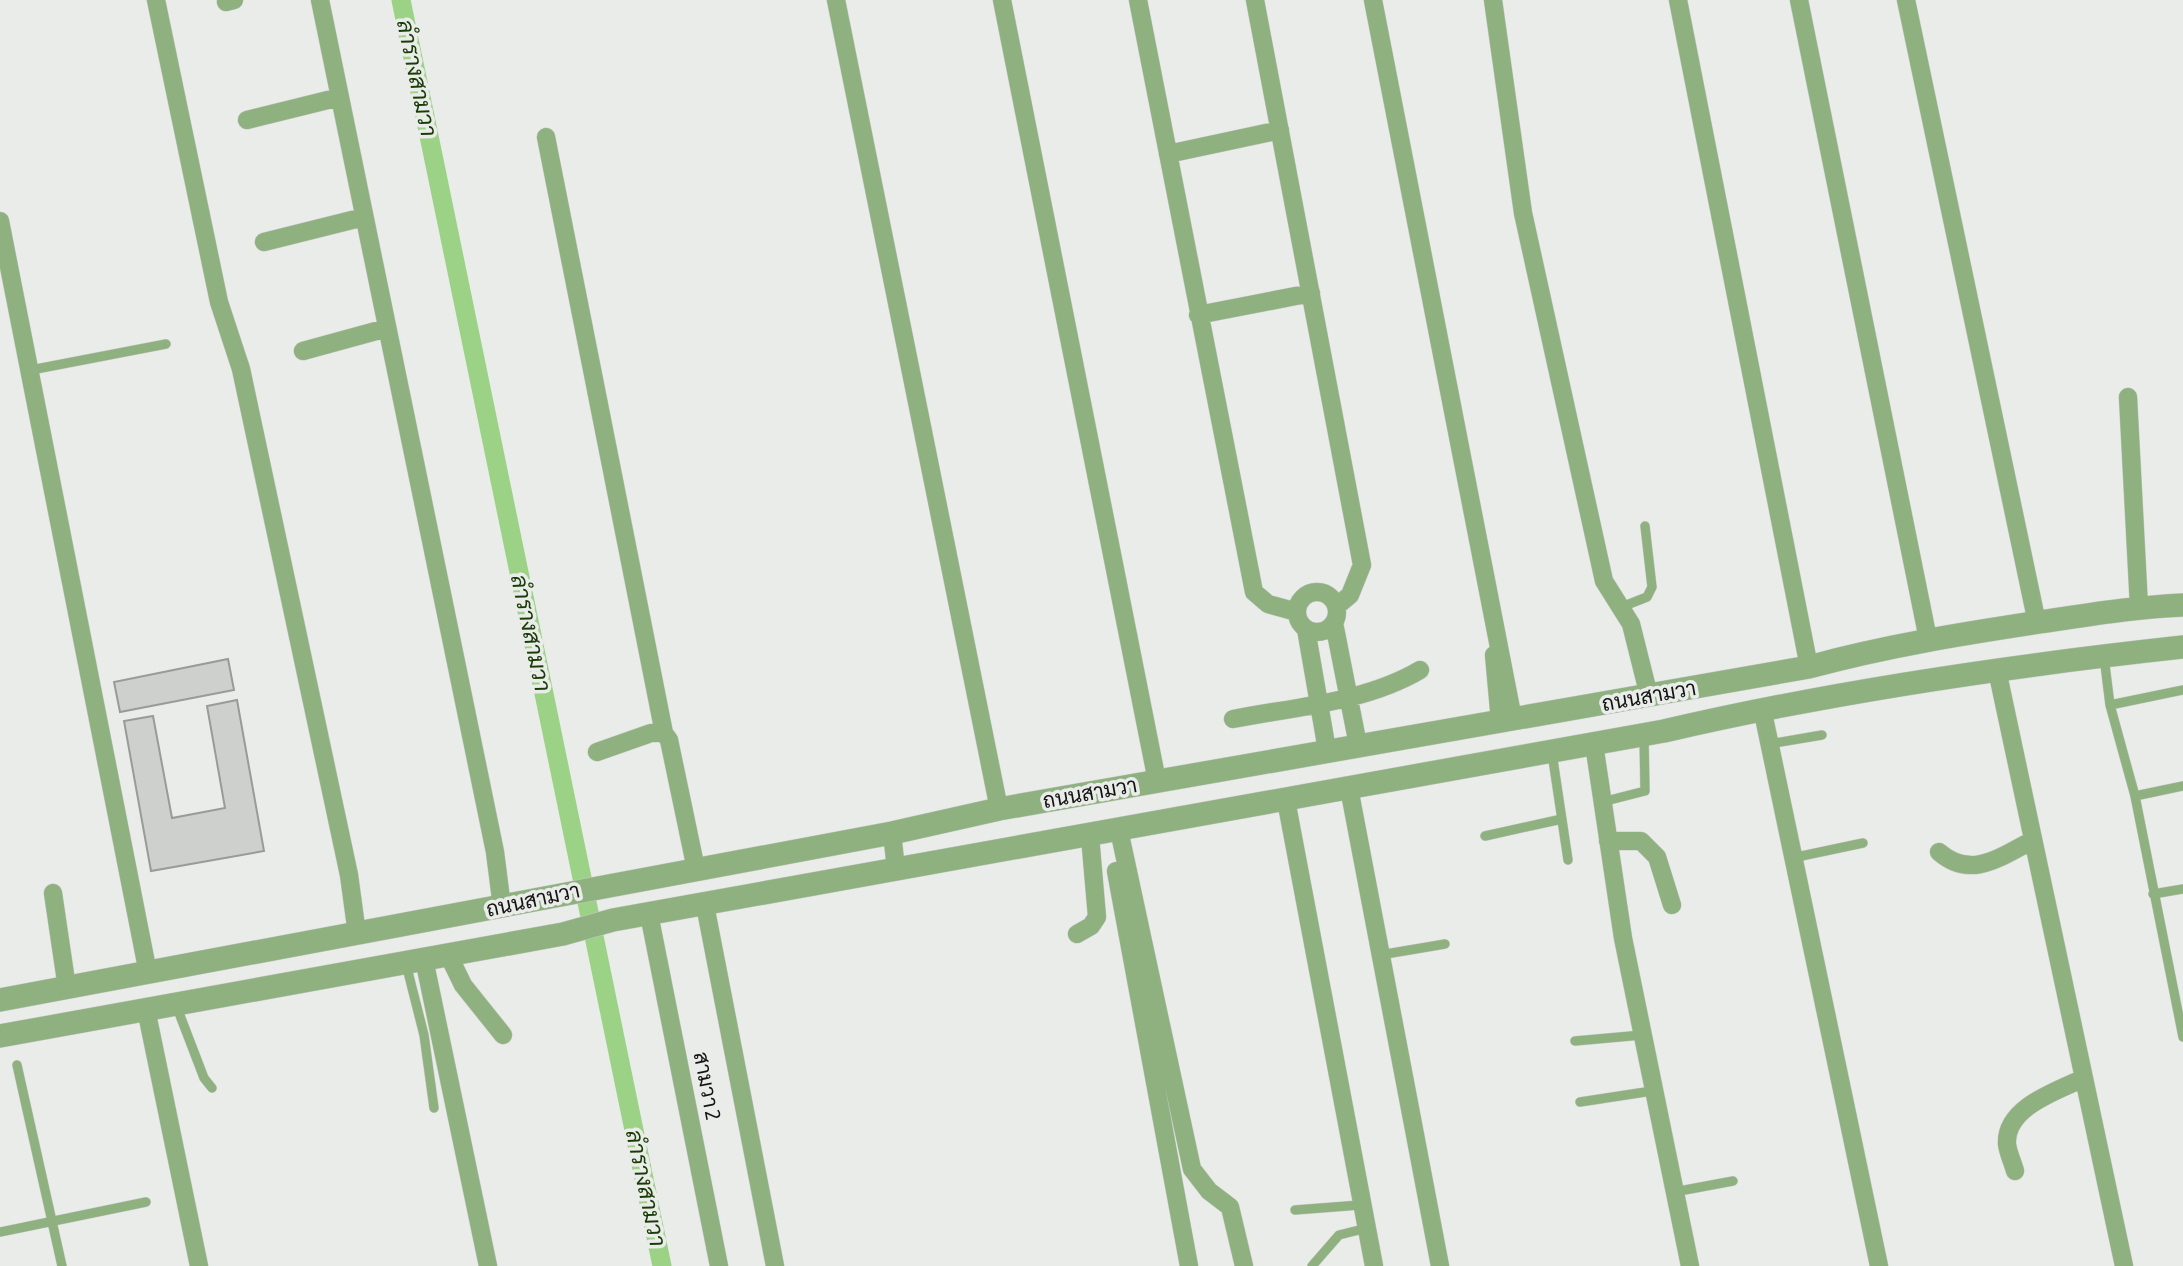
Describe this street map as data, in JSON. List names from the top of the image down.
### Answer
{
  "streets": {
    "street": ["ถนนสามวา", "สามวา 2"]
  },
  "crossings": [
    ["ถนนสามวา", "สามวา 2"]
  ],
  "water": ["ลำรางสามวา"]
}
